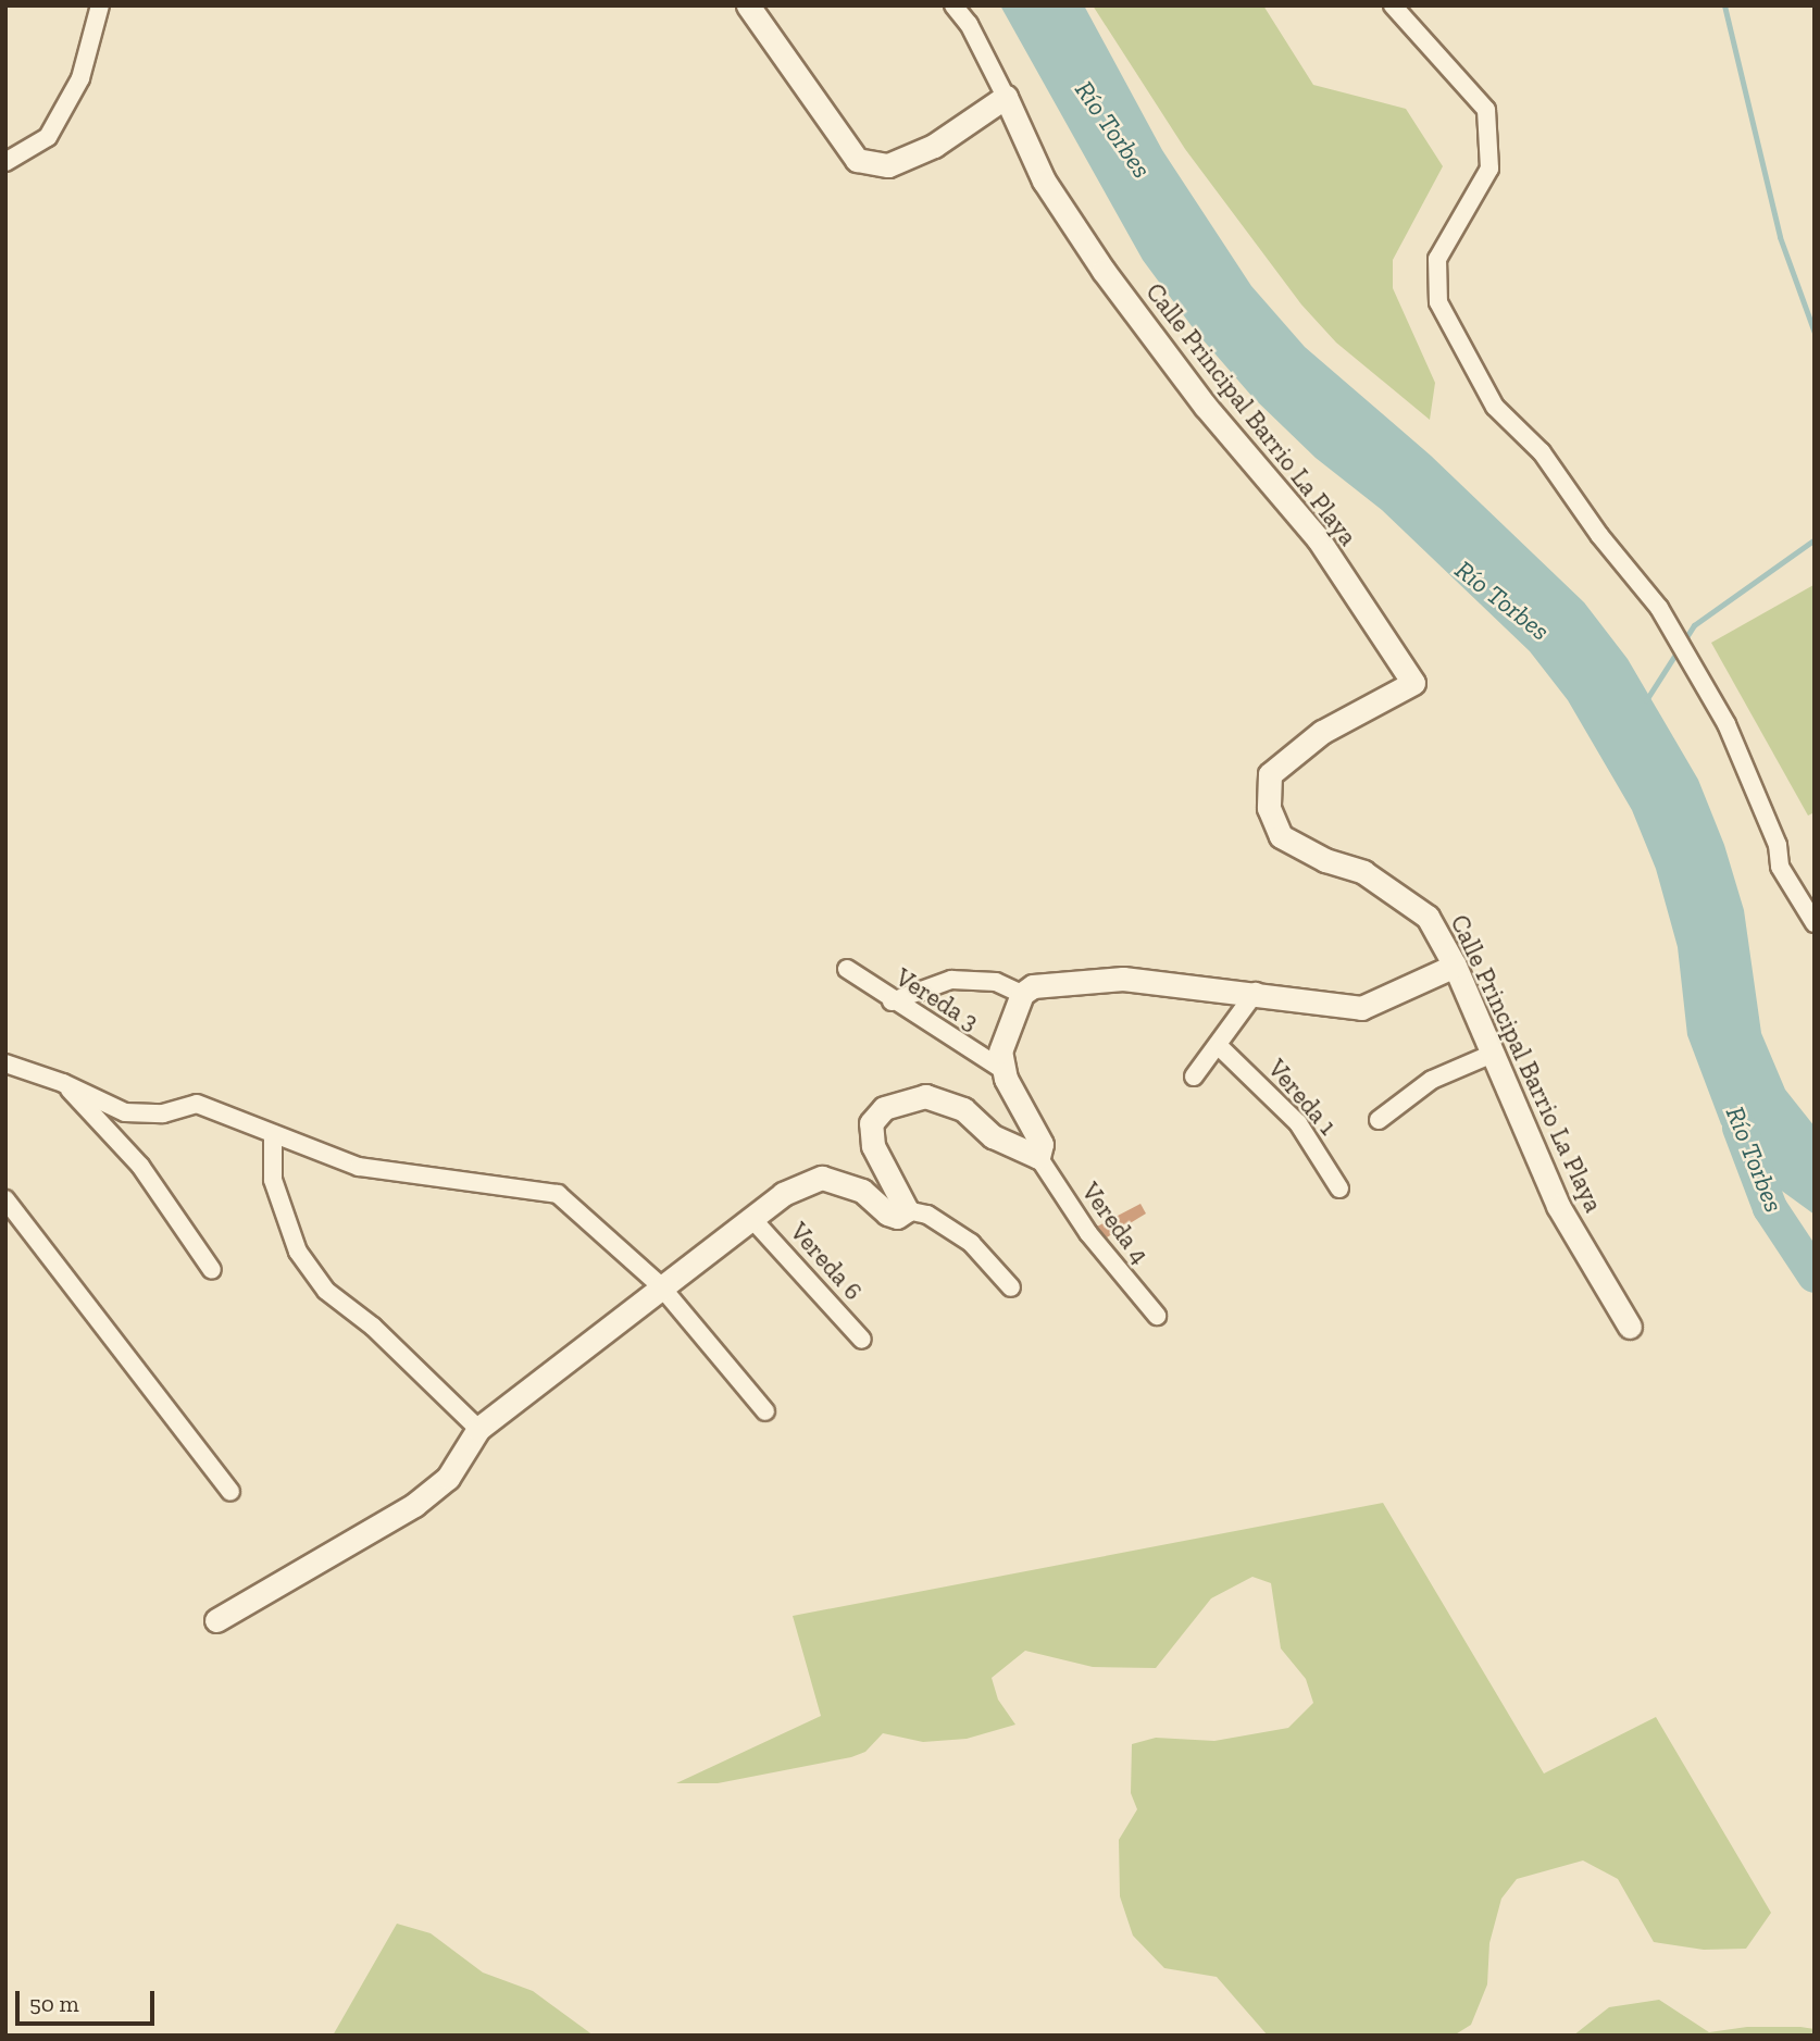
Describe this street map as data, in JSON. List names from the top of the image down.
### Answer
{
  "streets": {
    "street": [
      "Calle Principal Barrio La Playa",
      "Vereda 3",
      "Vereda 1",
      "Vereda 4",
      "Vereda 6"
    ]
  },
  "water": ["Río Torbes"],
  "scale_bar": "50 m"
}
